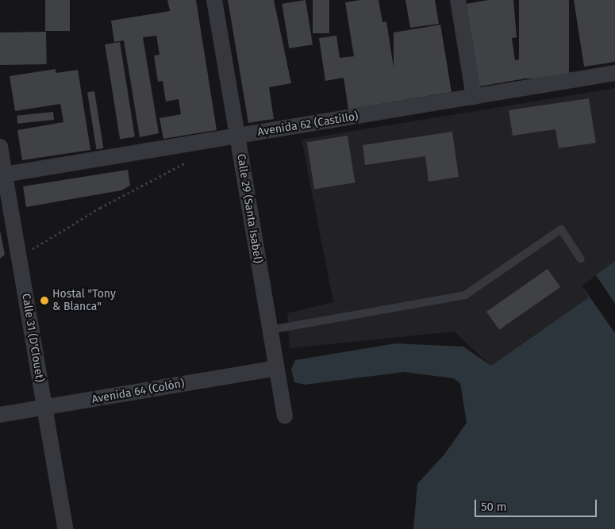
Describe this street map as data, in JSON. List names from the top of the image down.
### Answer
{
  "streets": {
    "street": [
      "Avenida 62 (Castillo)",
      "Calle 29 (Santa Isabel)",
      "Calle 31 (D'Clouet)",
      "Avenida 64 (Colón)"
    ]
  },
  "crossings": [
    ["Avenida 62 (Castillo)", "Calle 29 (Santa Isabel)"],
    ["Avenida 62 (Castillo)", "Calle 31 (D'Clouet)"],
    ["Calle 29 (Santa Isabel)", "Avenida 64 (Colón)"],
    ["Calle 31 (D'Clouet)", "Avenida 64 (Colón)"]
  ],
  "places": ["Hostal \"Tony & Blanca\""],
  "scale_bar": "50 m"
}
